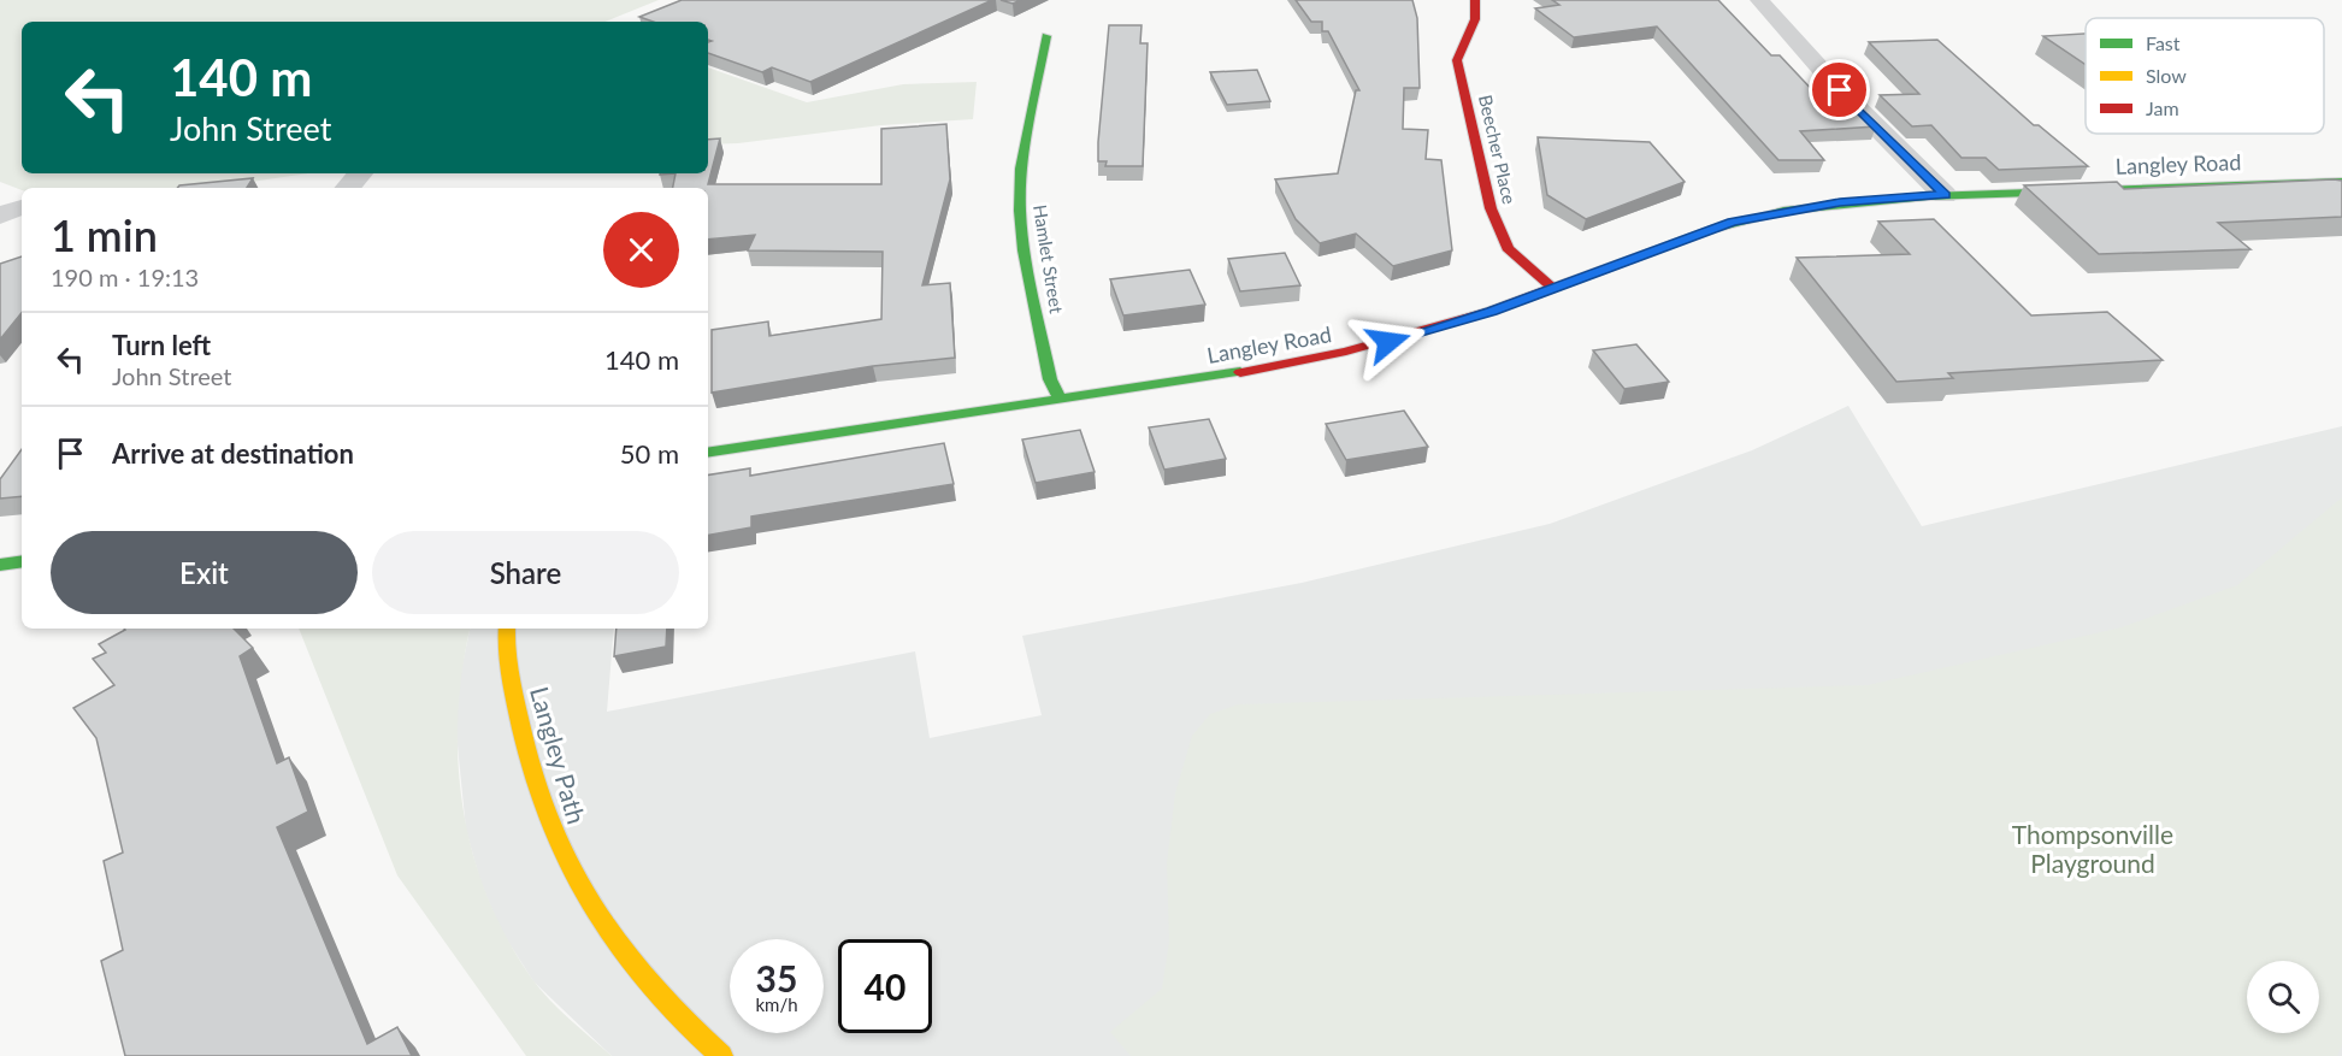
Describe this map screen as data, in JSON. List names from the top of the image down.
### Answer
{
  "streets": {
    "street": [
      "Beecher Place",
      "Langley Road",
      "Hamlet Street",
      "Langley Path"
    ]
  },
  "crossings": [
    ["Beecher Place", "Langley Road"],
    ["Langley Road", "Hamlet Street"]
  ],
  "parks": ["Thompsonville Playground"],
  "legend": ["Fast", "Slow", "Jam"],
  "page": {
    "turn": ["140 m", "John Street"],
    "heading": ["1 min", "190 m · 19:13"],
    "list": [
      {
        "name": "Turn left",
        "note": "John Street",
        "value": "140 m"
      },
      {
        "name": "Arrive at destination",
        "value": "50 m"
      }
    ],
    "buttons": ["Exit", "Share"],
    "speed": "35 km/h",
    "limit": "40"
  }
}
